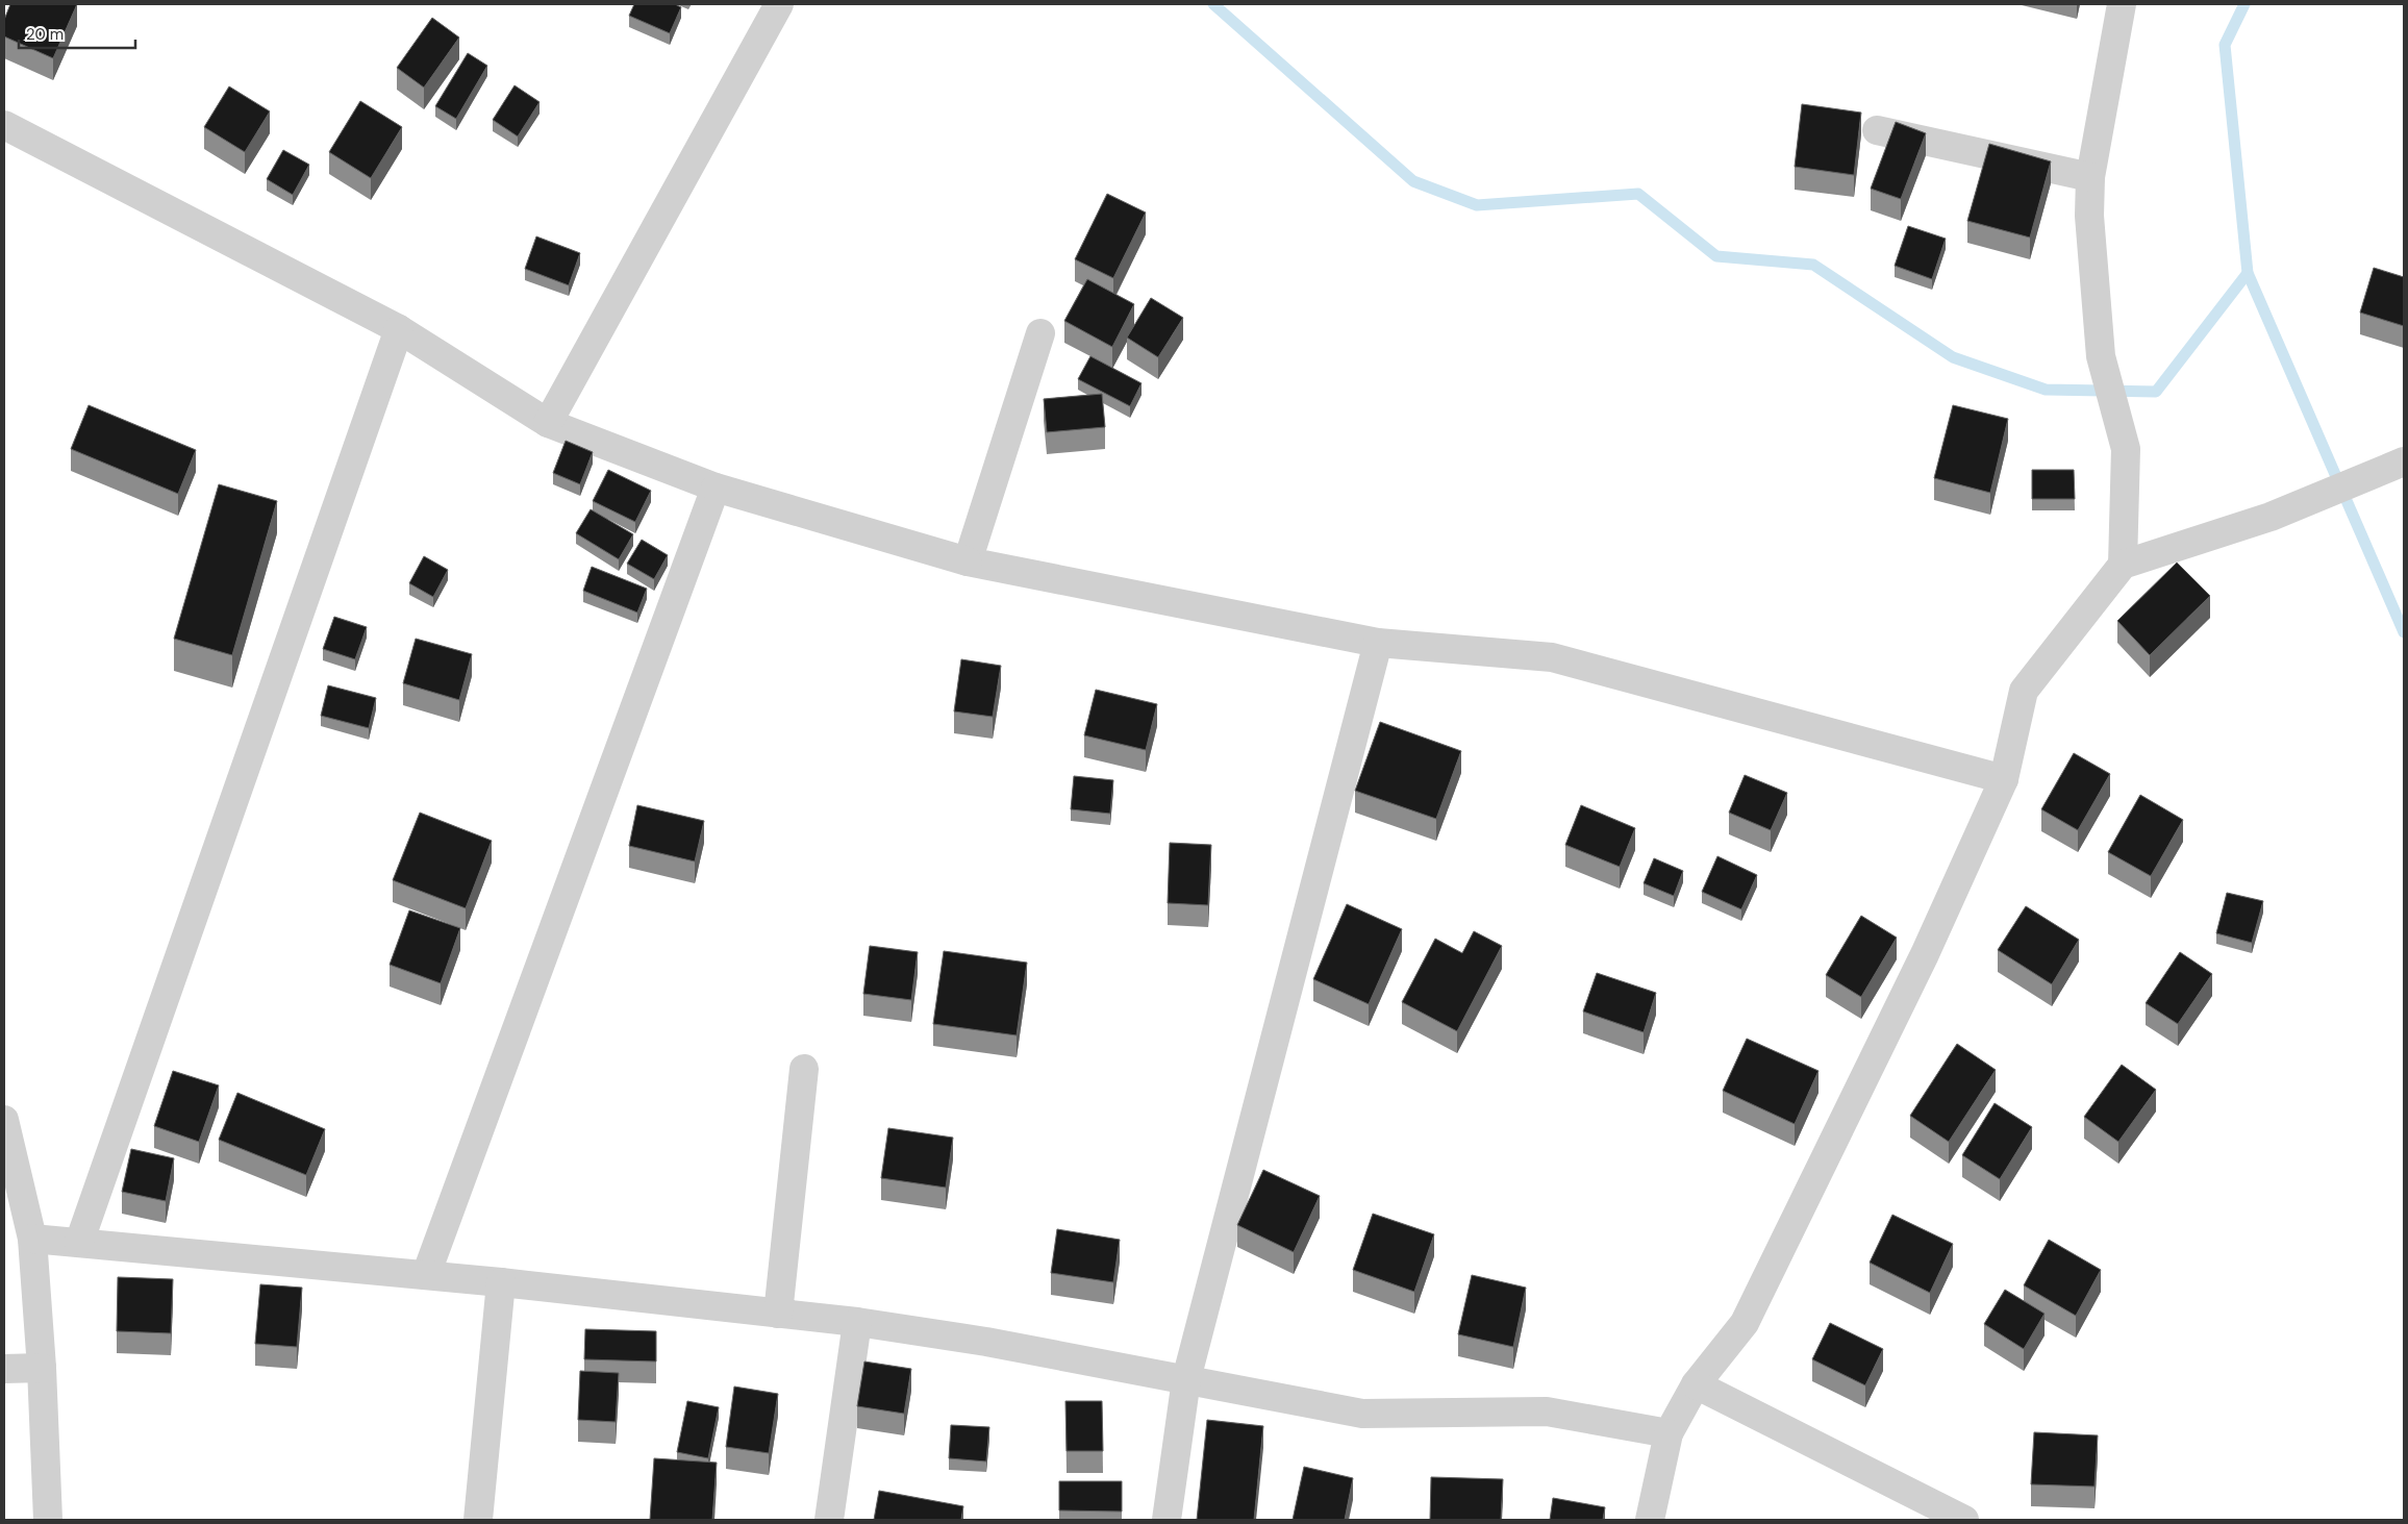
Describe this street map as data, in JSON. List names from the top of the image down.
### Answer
{
  "scale_bar": "20 m"
}
